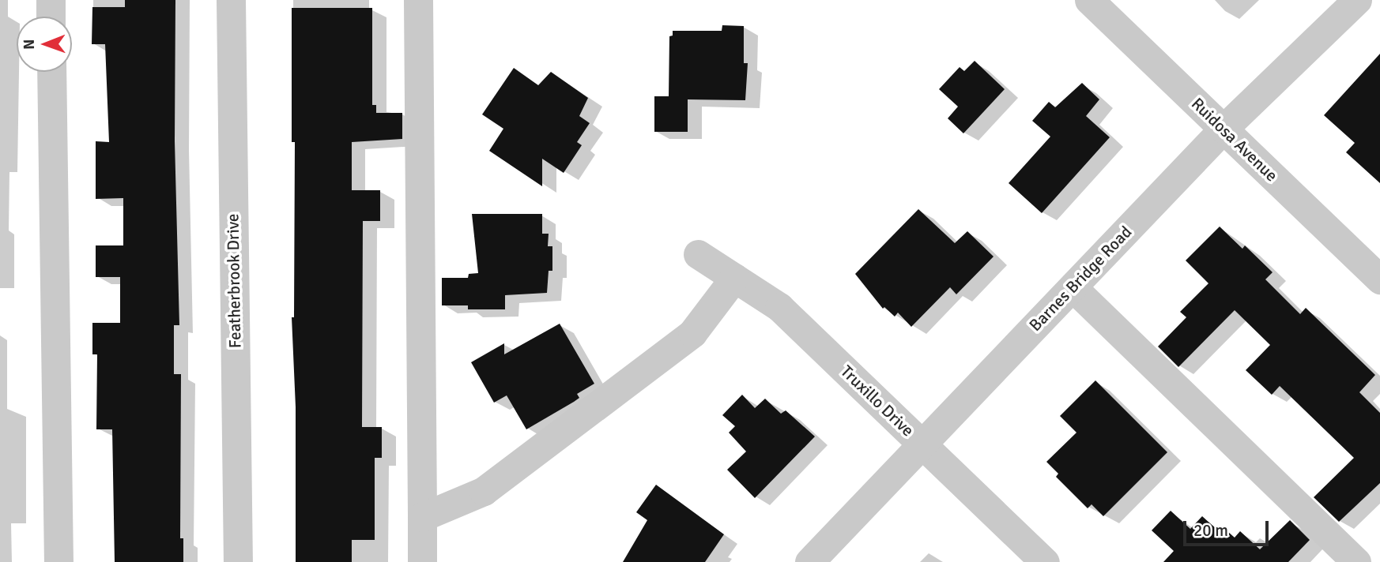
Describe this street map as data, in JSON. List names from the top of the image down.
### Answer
{
  "streets": {
    "street": [
      "Ruidosa Avenue",
      "Barnes Bridge Road",
      "Featherbrook Drive",
      "Truxillo Drive"
    ]
  },
  "crossings": [
    ["Ruidosa Avenue", "Barnes Bridge Road"],
    ["Barnes Bridge Road", "Truxillo Drive"]
  ],
  "scale_bar": "20 m",
  "north": "left"
}
